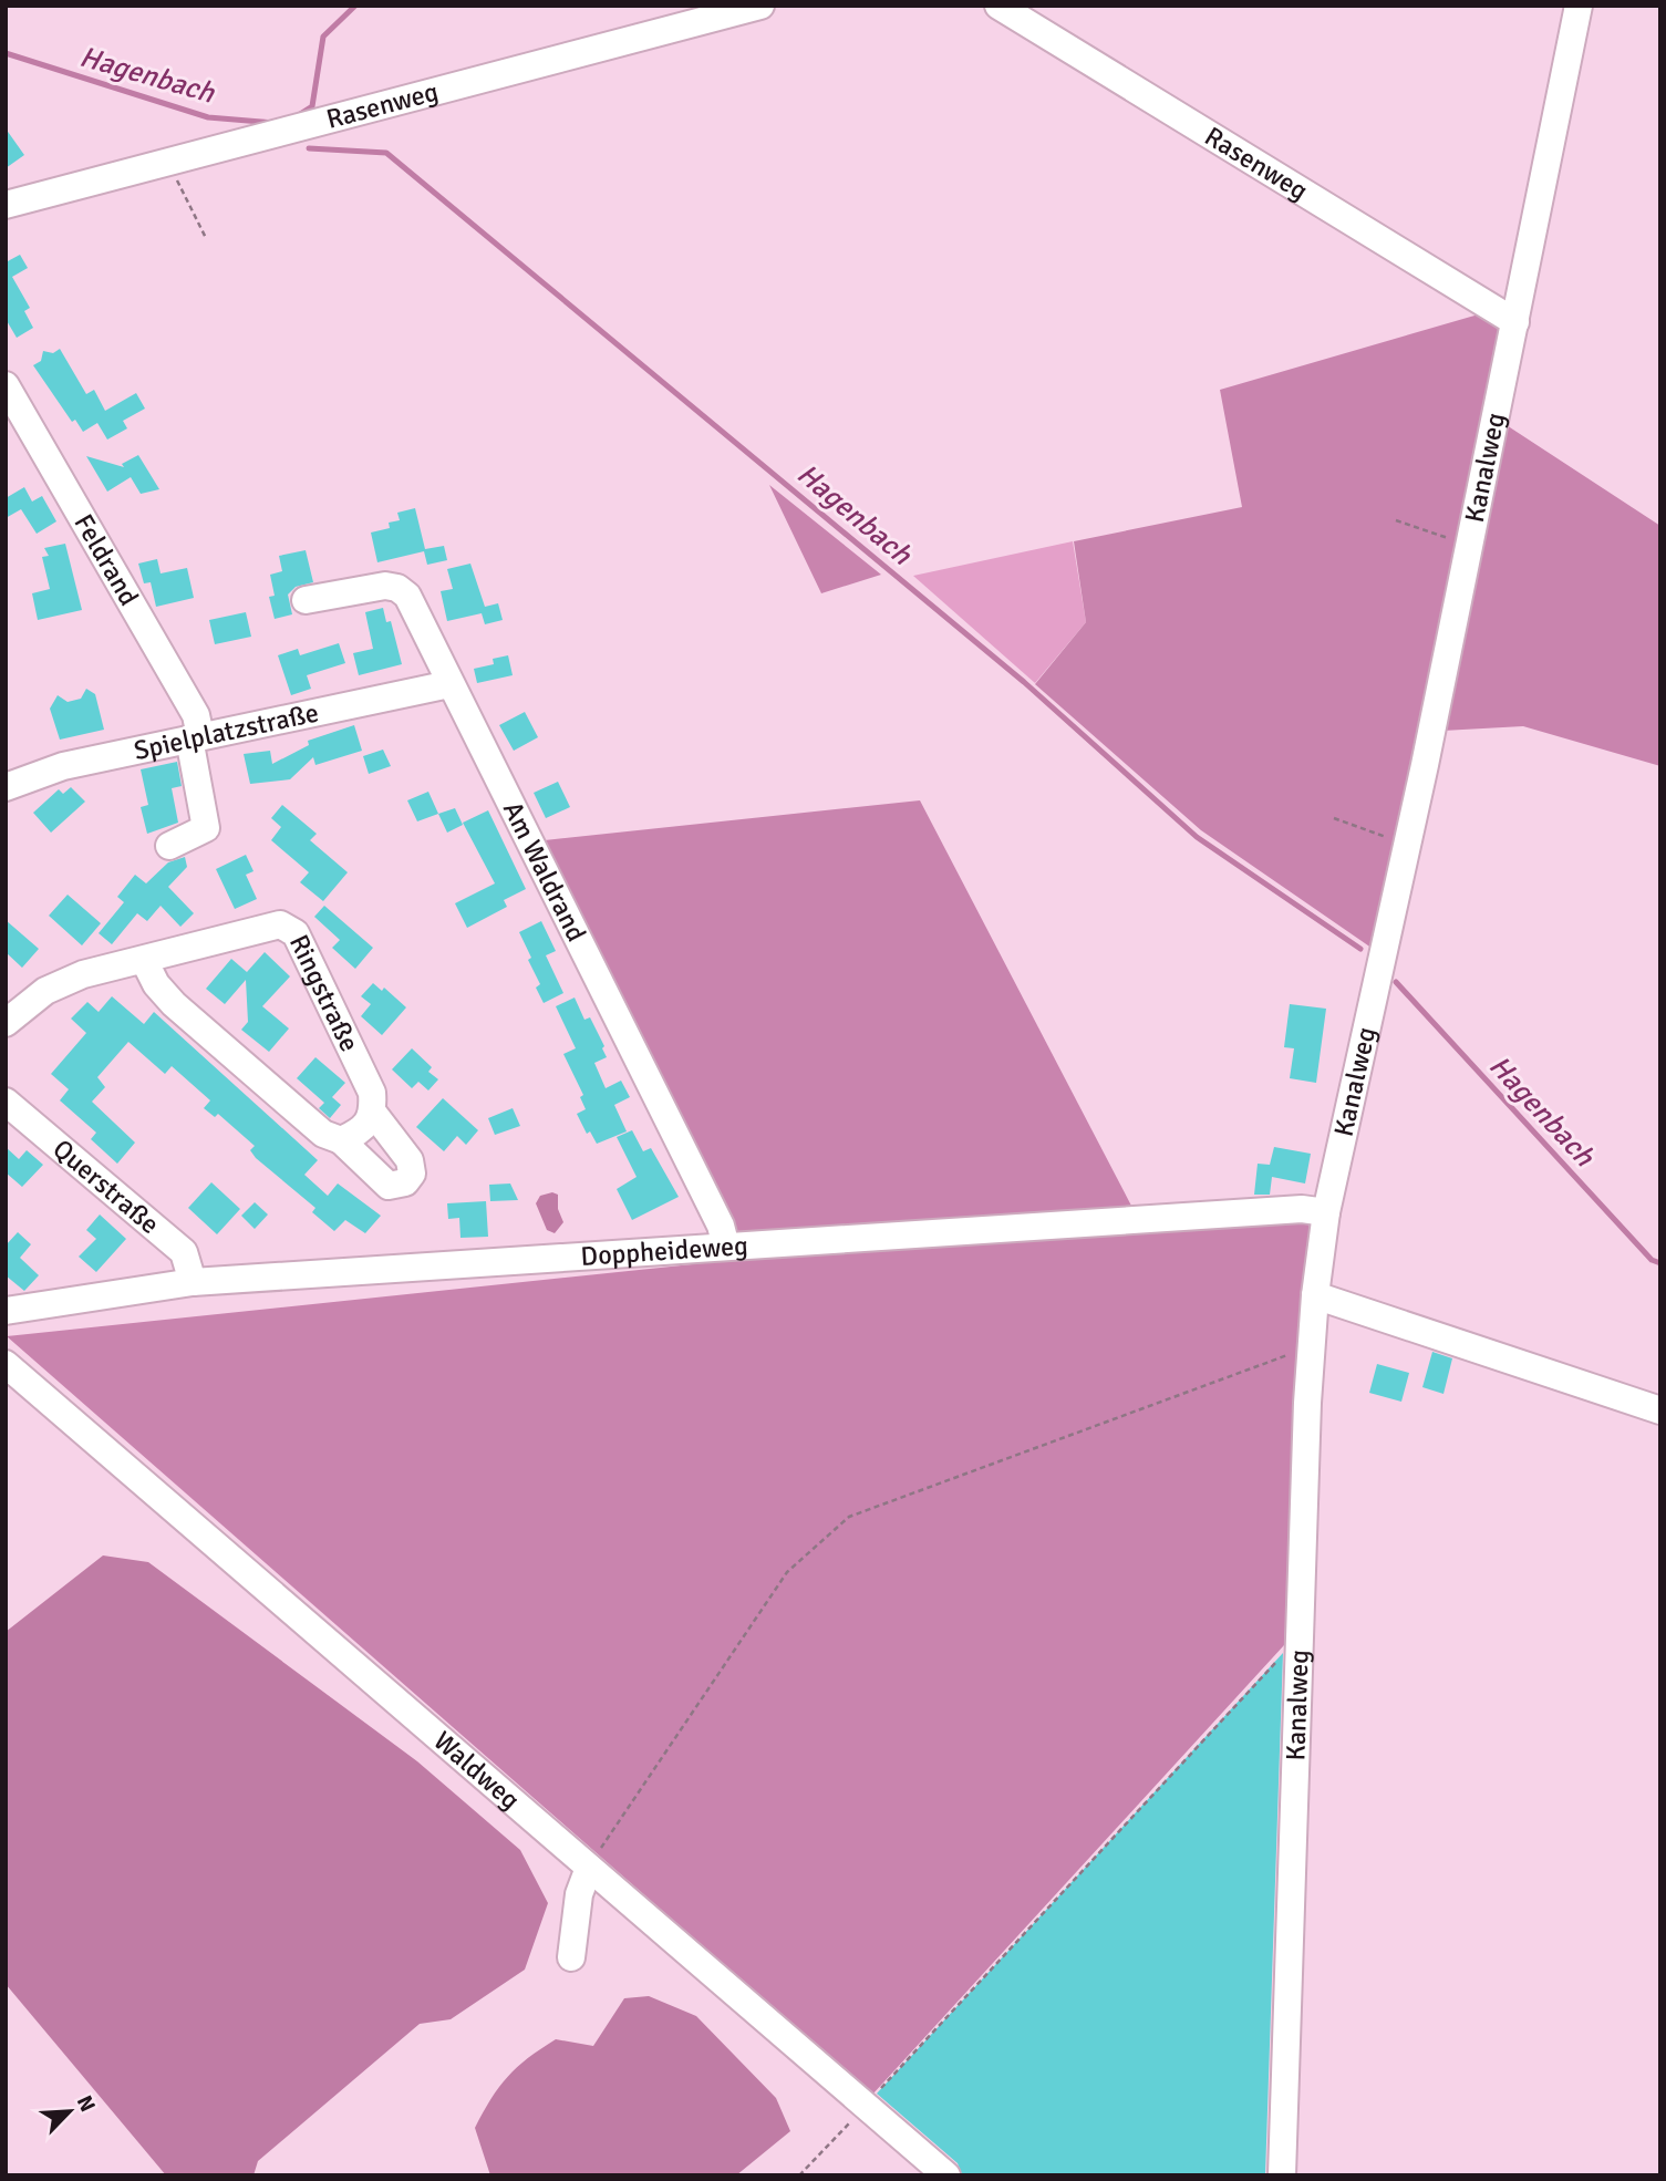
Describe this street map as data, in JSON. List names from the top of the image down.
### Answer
{
  "streets": {
    "street": [
      "Rasenweg",
      "Kanalweg",
      "Feldrand",
      "Spielplatzstraße",
      "Am Waldrand",
      "Ringstraße",
      "Querstraße",
      "Doppheideweg",
      "Waldweg"
    ]
  },
  "crossings": [
    ["Rasenweg", "Kanalweg"],
    ["Kanalweg", "Doppheideweg"],
    ["Feldrand", "Spielplatzstraße"],
    ["Spielplatzstraße", "Am Waldrand"],
    ["Am Waldrand", "Doppheideweg"],
    ["Querstraße", "Doppheideweg"]
  ],
  "water": ["Hagenbach"],
  "north": "top right"
}
